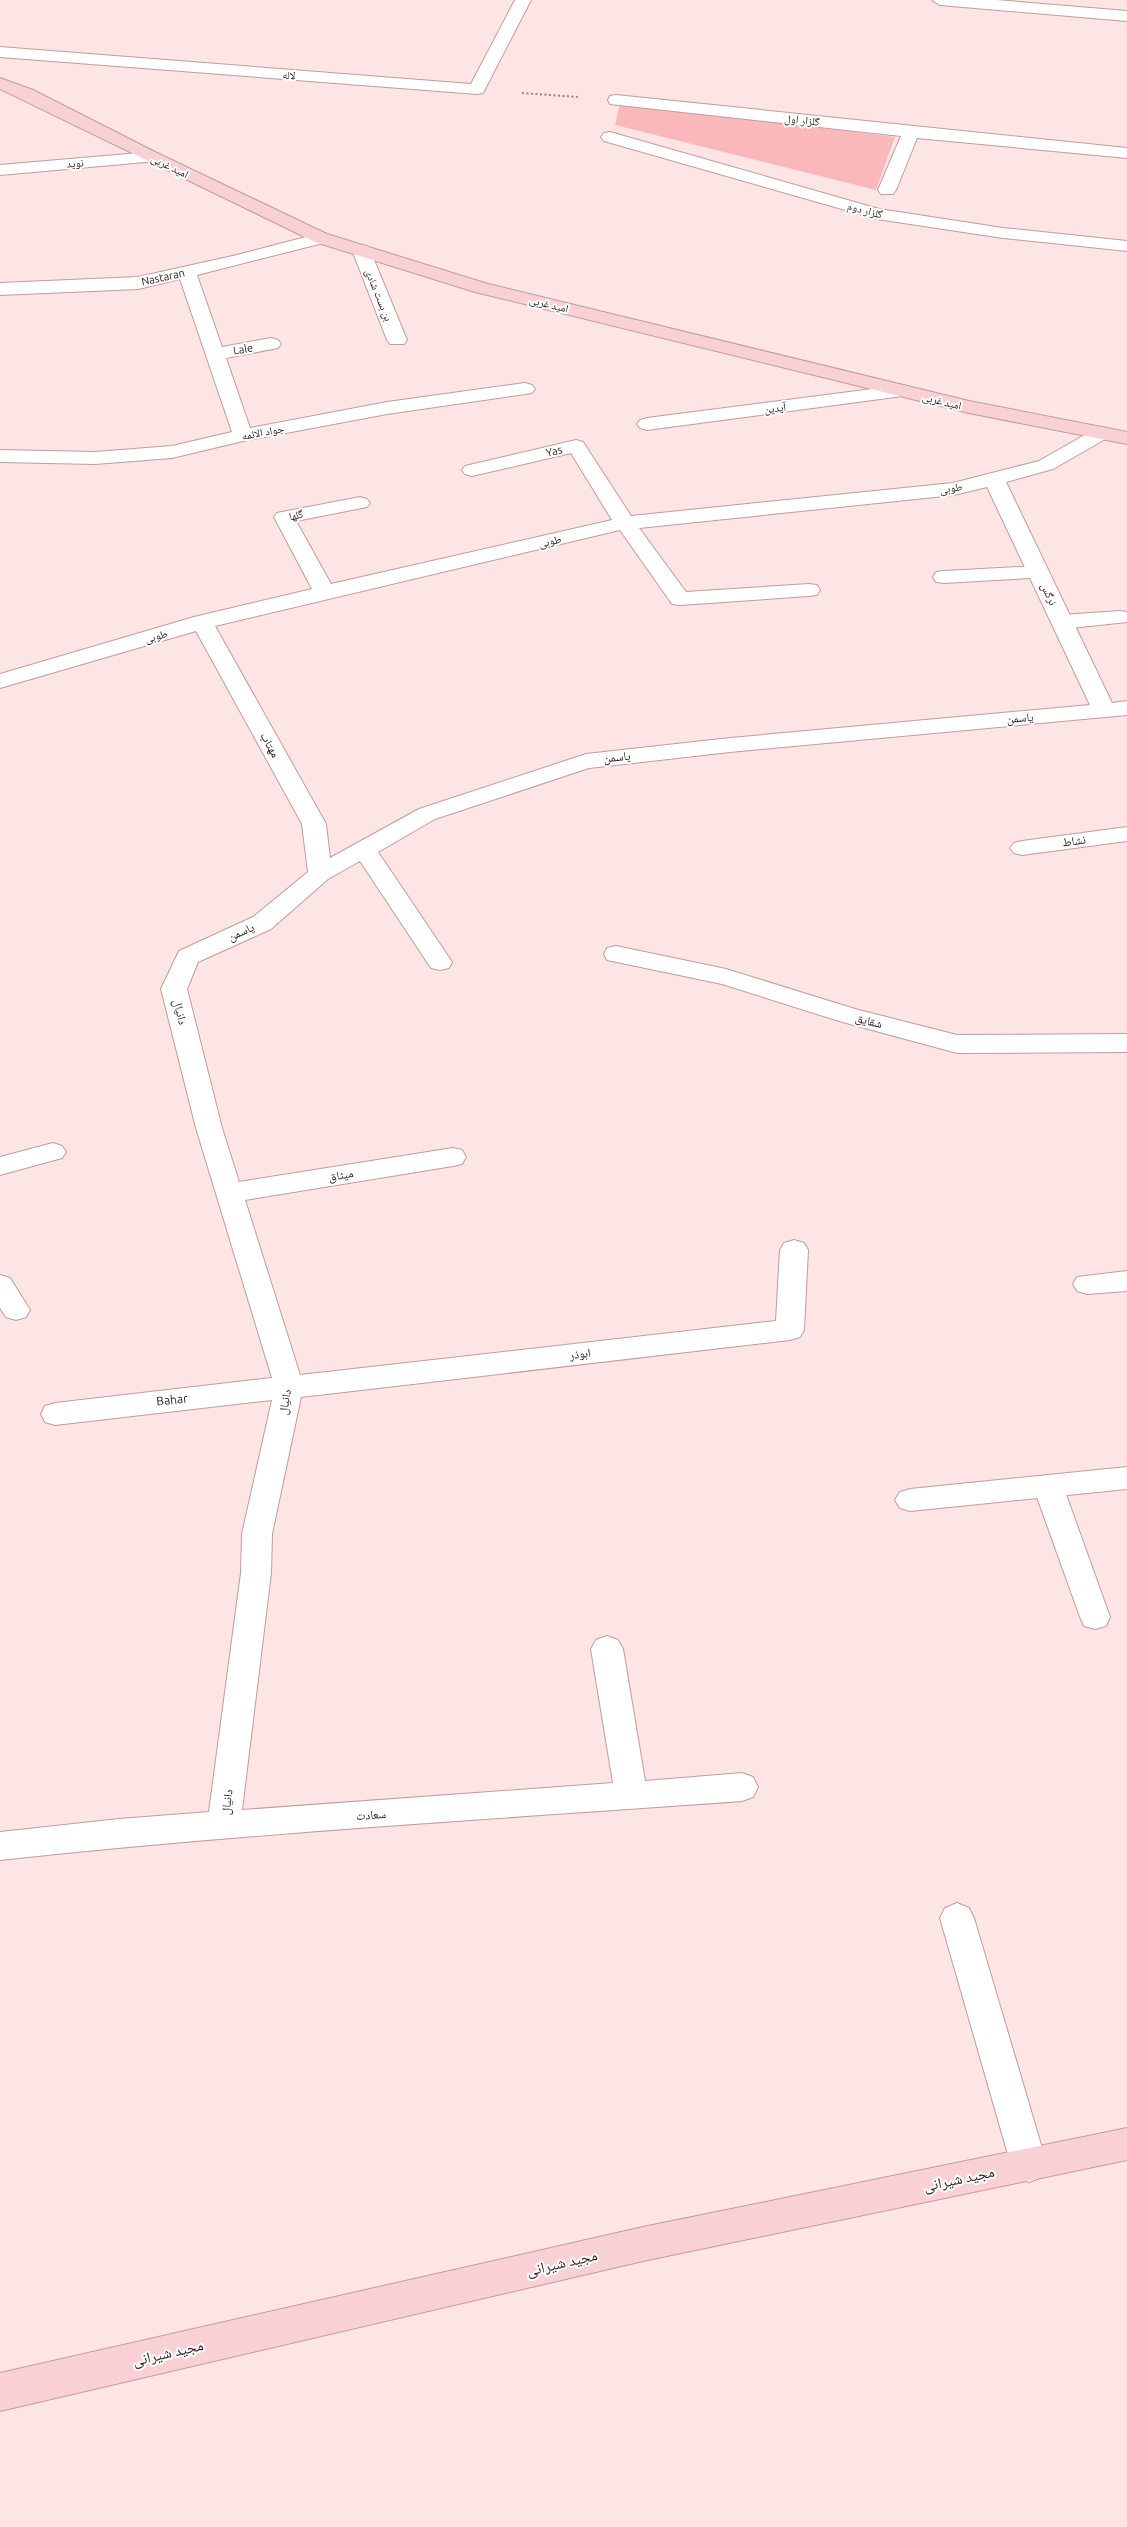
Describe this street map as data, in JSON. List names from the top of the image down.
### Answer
{
  "streets": {
    "street": [
      "لاله",
      "گلزار اول",
      "نوید",
      "امید غربی",
      "گلزار دوم",
      "Nastaran",
      "بن بست شادی",
      "Lale",
      "آیدین",
      "جواد الائمه",
      "Yas",
      "طوبی",
      "گلها",
      "نرگس",
      "یاسمن",
      "مهتاب",
      "نشاط",
      "دانیال",
      "شقایق",
      "میثاق",
      "ابوذر",
      "Bahar",
      "سعادت",
      "مجید شیرانی"
    ]
  },
  "crossings": [
    ["نوید", "امید غربی"],
    ["امید غربی", "Nastaran"],
    ["امید غربی", "بن بست شادی"],
    ["امید غربی", "آیدین"],
    ["امید غربی", "طوبی"],
    ["Yas", "طوبی"],
    ["طوبی", "گلها"],
    ["طوبی", "نرگس"],
    ["طوبی", "مهتاب"],
    ["نرگس", "یاسمن"],
    ["یاسمن", "مهتاب"],
    ["یاسمن", "دانیال"],
    ["دانیال", "میثاق"],
    ["دانیال", "ابوذر"],
    ["دانیال", "Bahar"],
    ["دانیال", "سعادت"],
    ["ابوذر", "Bahar"]
  ]
}
